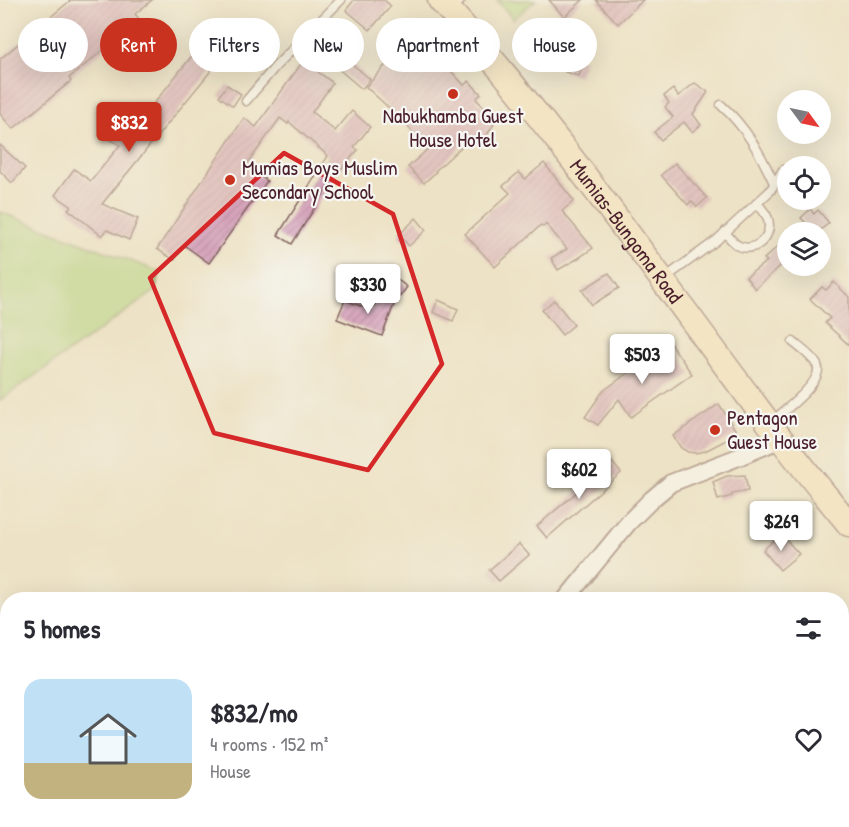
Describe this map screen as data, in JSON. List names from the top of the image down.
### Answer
{
  "streets": {
    "street": ["Mumias-Bungoma Road"]
  },
  "places": ["Nabukhamba Guest House Hotel", "Mumias Boys Muslim Secondary School", "Pentagon Guest House"],
  "north": "bottom right",
  "page": {
    "chip": [
      "Buy",
      "Rent",
      "Filters",
      "New",
      "Apartment",
      "House"
    ],
    "price": [
      "$832",
      "$330",
      "$503",
      "$602",
      "$269"
    ],
    "heading": "5 homes",
    "list": [
      {
        "name": "$832/mo",
        "note": "4 rooms · 152 m² · House"
      }
    ]
  }
}
